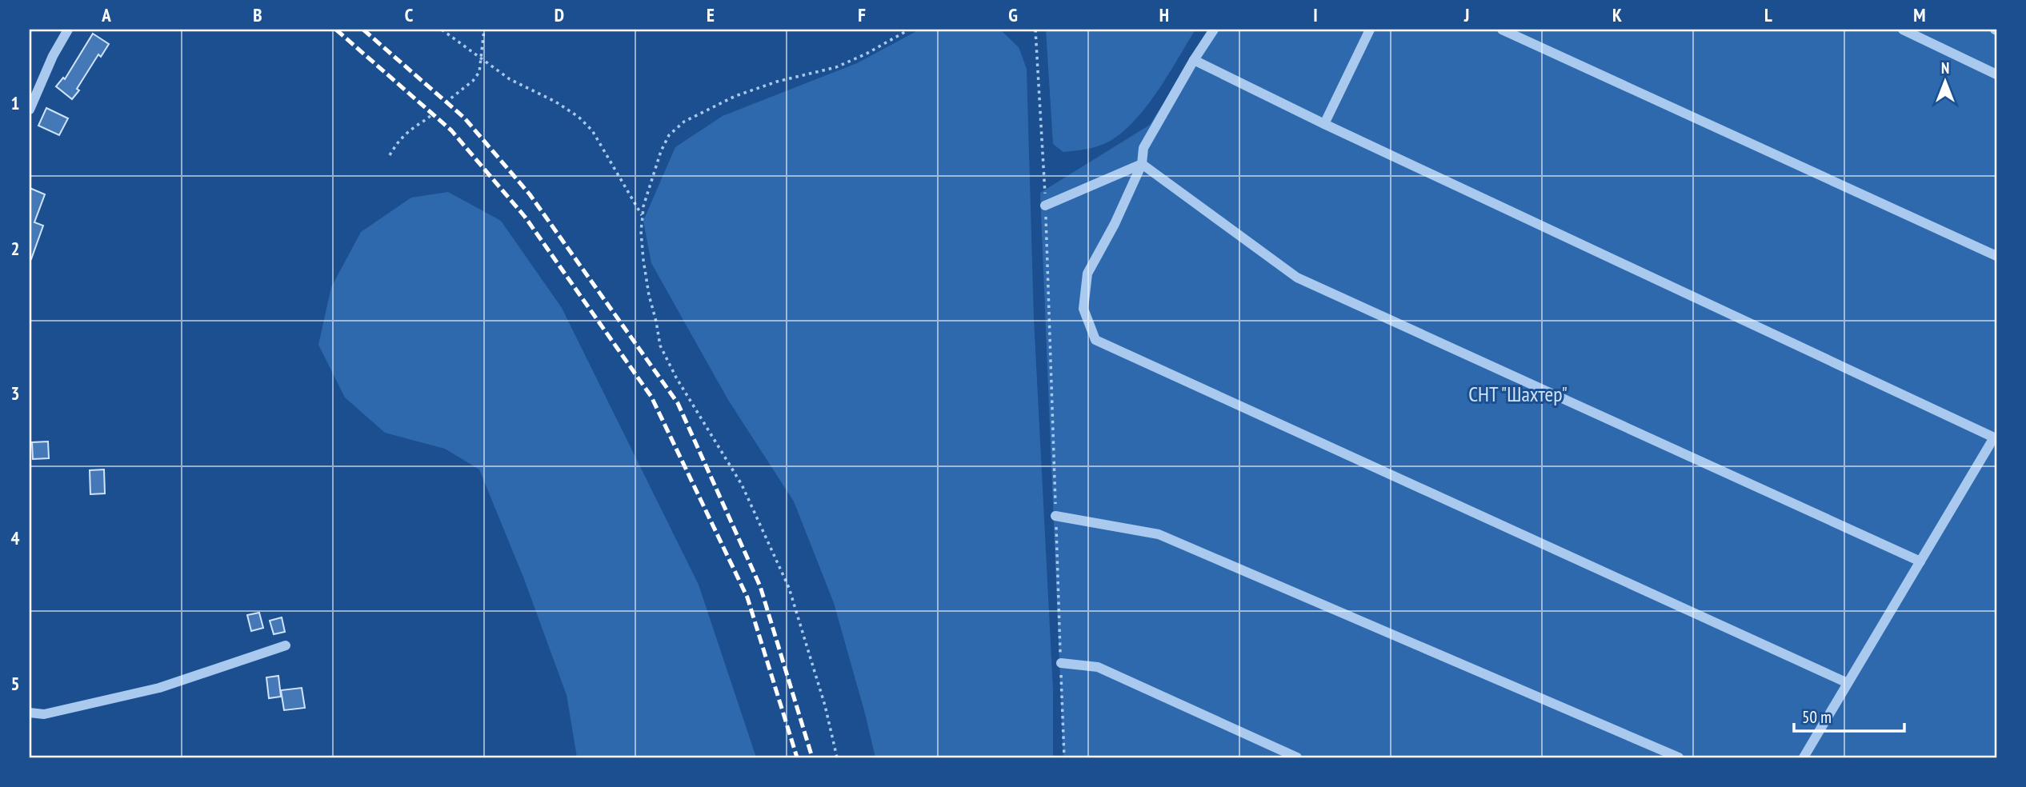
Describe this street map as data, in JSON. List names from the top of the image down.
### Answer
{
  "parks": ["СНТ \"Шахтер\""],
  "scale_bar": "50 m",
  "north": "top",
  "grid": {
    "columns": [
      "A",
      "B",
      "C",
      "D",
      "E",
      "F",
      "G",
      "H",
      "I",
      "J",
      "K",
      "L",
      "M"
    ],
    "rows": [
      "1",
      "2",
      "3",
      "4",
      "5"
    ]
  }
}
